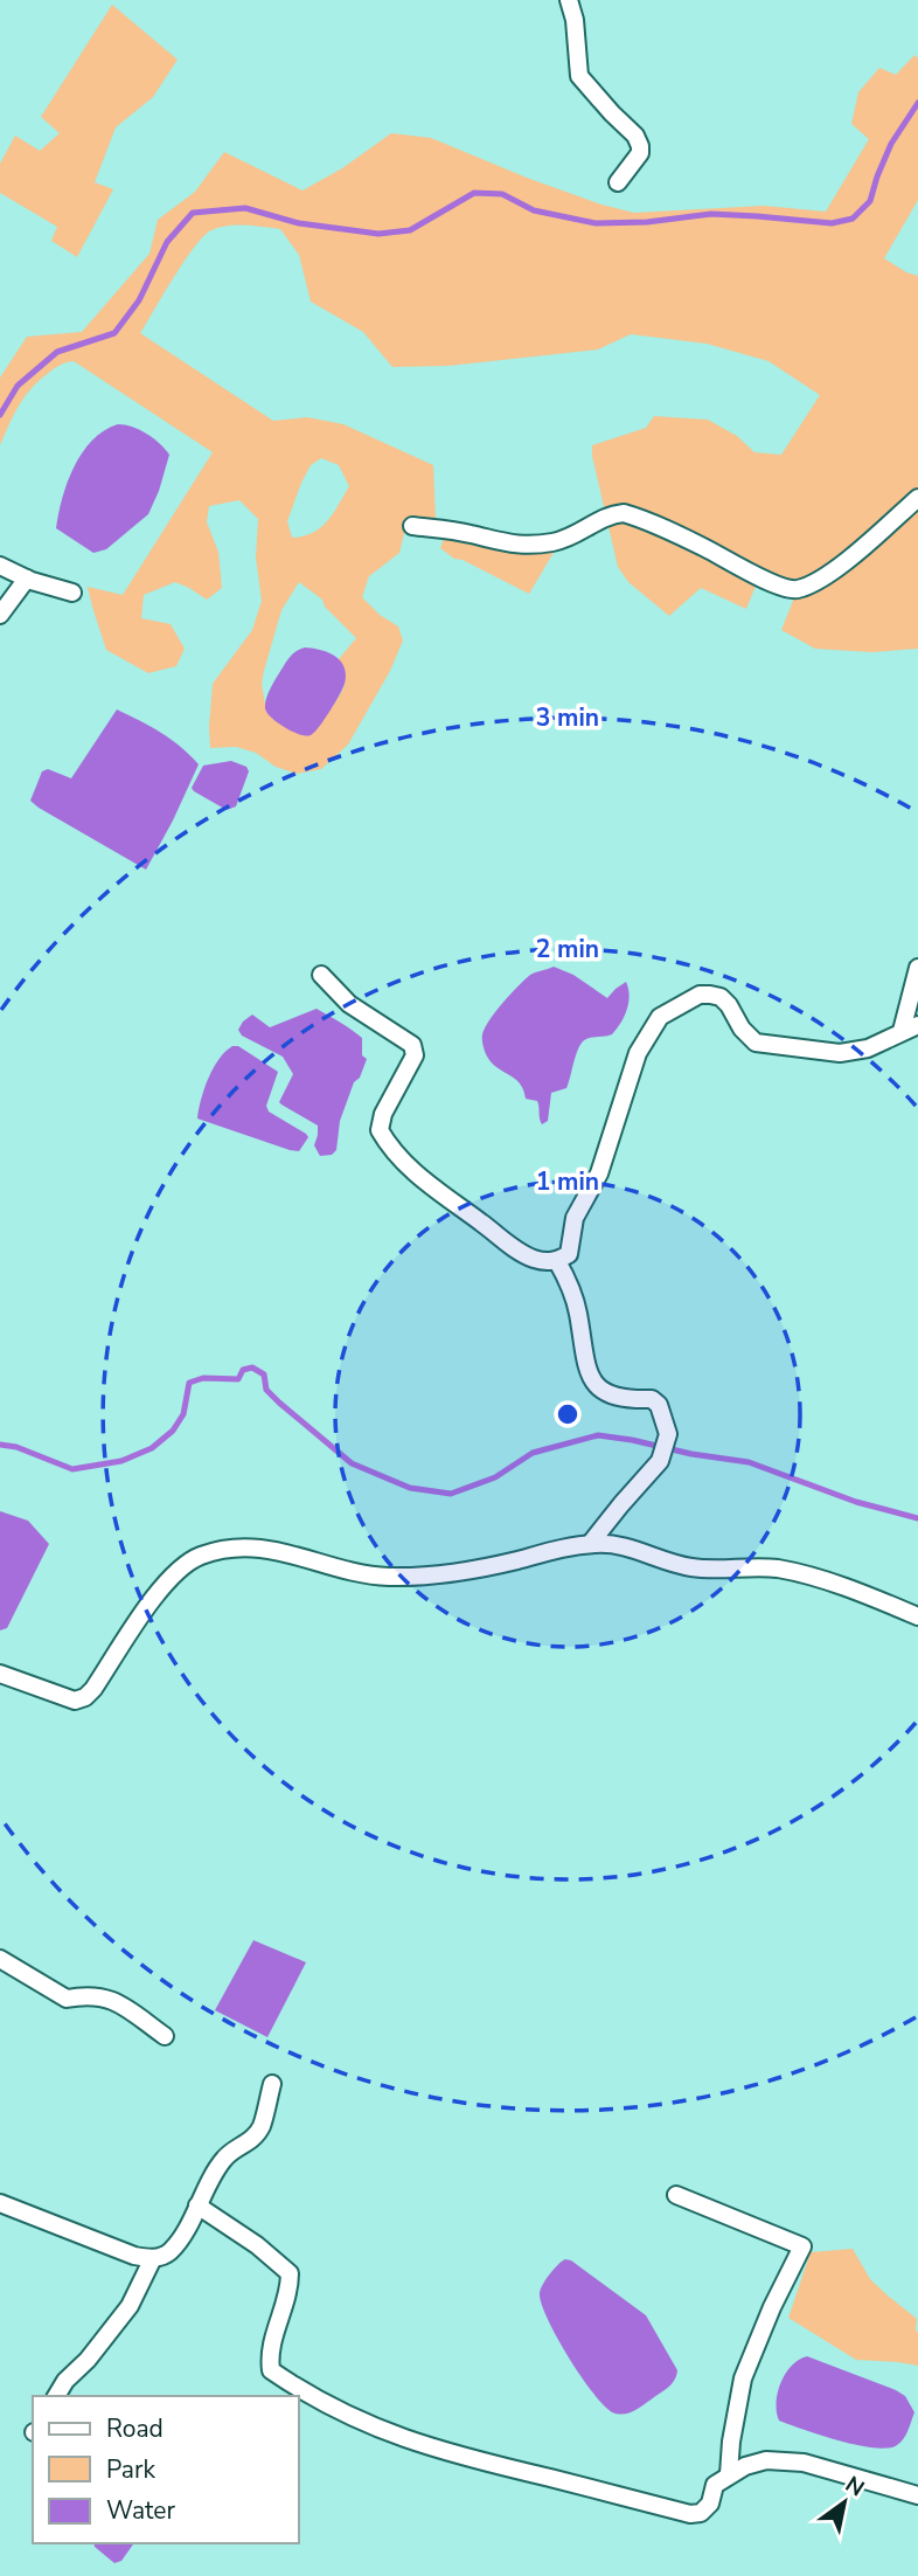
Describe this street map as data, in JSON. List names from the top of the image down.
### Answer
{
  "legend": ["Road", "Park", "Water"],
  "north": "top right",
  "rings": ["3 min", "2 min", "1 min"]
}
